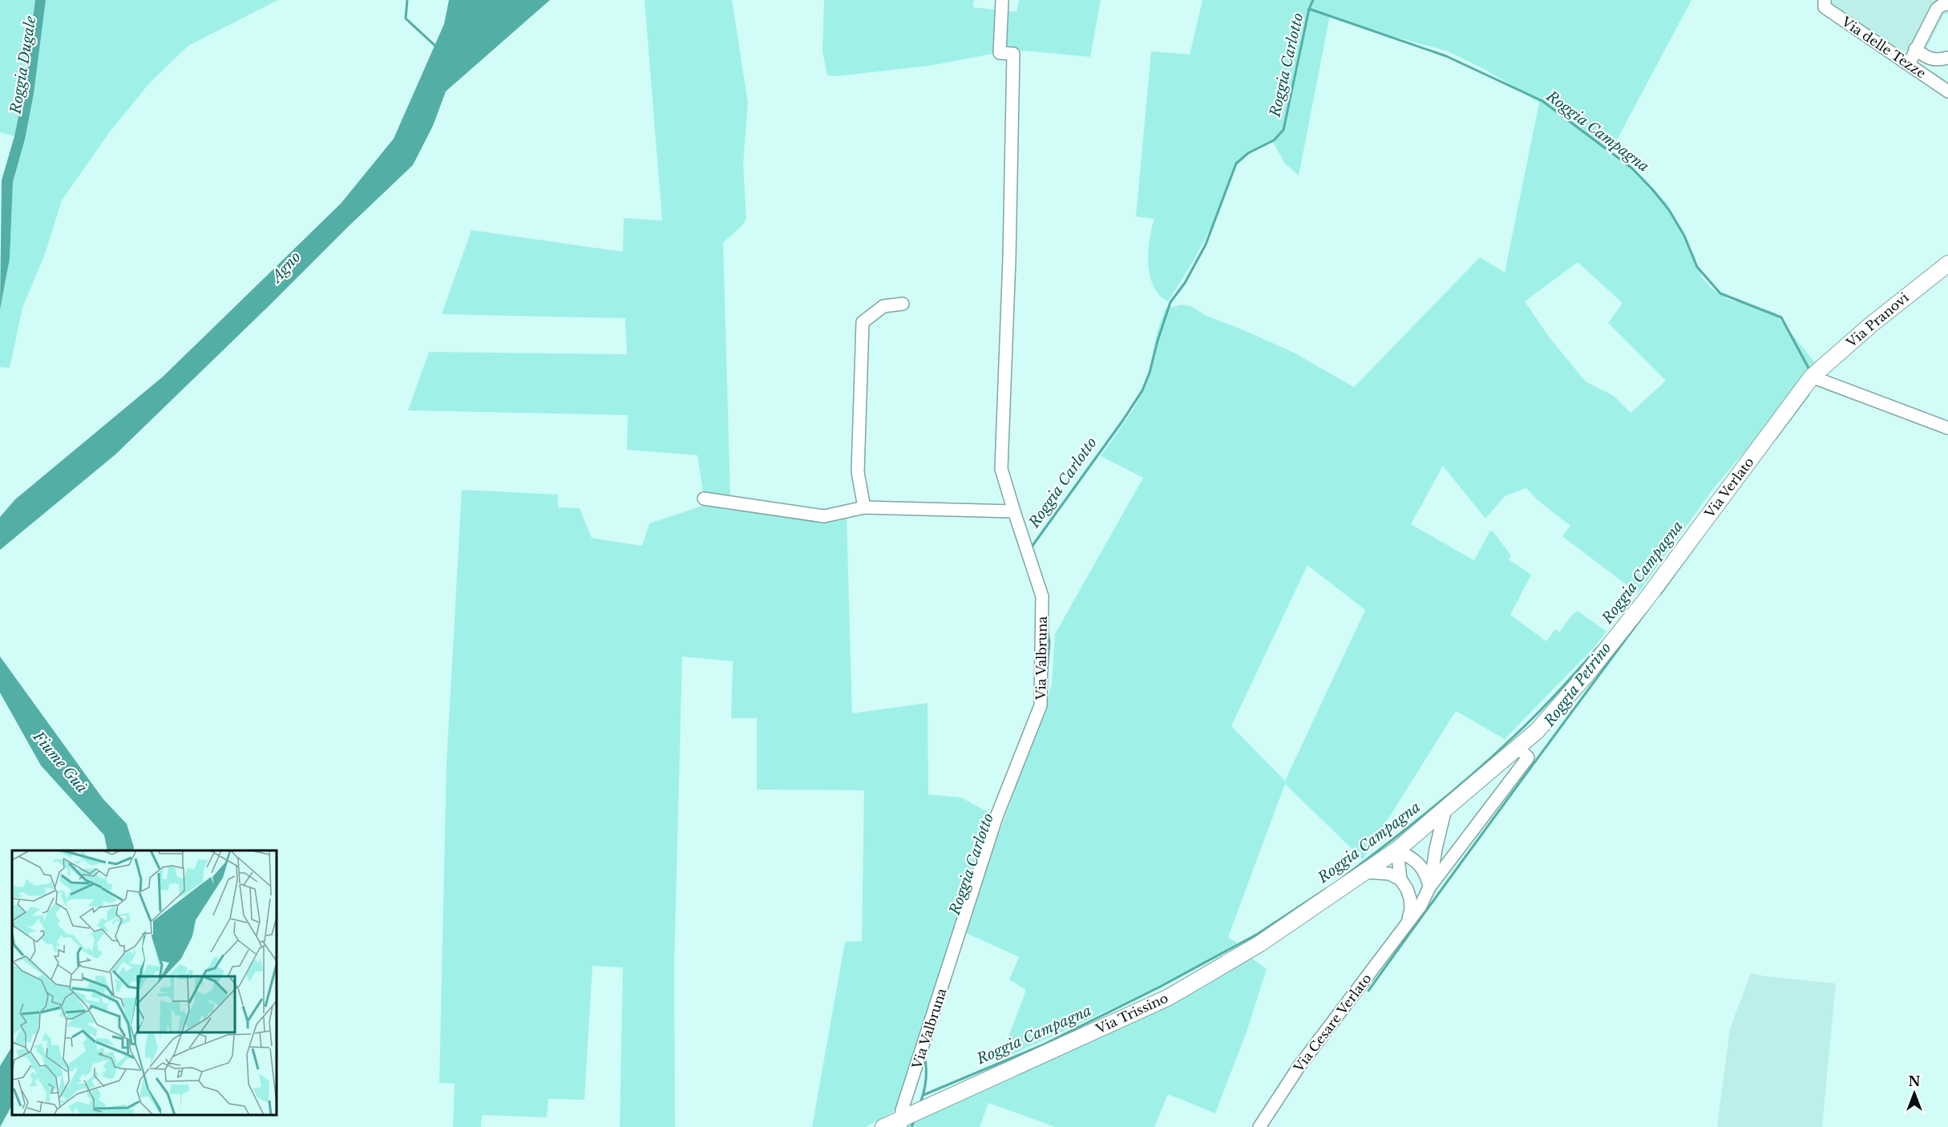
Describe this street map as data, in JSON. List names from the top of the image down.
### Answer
{
  "streets": {
    "main road": ["Via Pranovi", "Via Verlato", "Via Trissino"],
    "street": ["Via delle Tezze", "Via Valbruna", "Via Cesare Verlato"]
  },
  "crossings": [
    ["Via Pranovi", "Via Verlato"],
    ["Via Verlato", "Via Cesare Verlato"],
    ["Via Valbruna", "Via Trissino"]
  ],
  "water": [
    "Roggia Dugale",
    "Roggia Carlotto",
    "Roggia Campagna",
    "Agno",
    "Roggia Petrino",
    "Fiume Guà"
  ],
  "north": "top"
}
